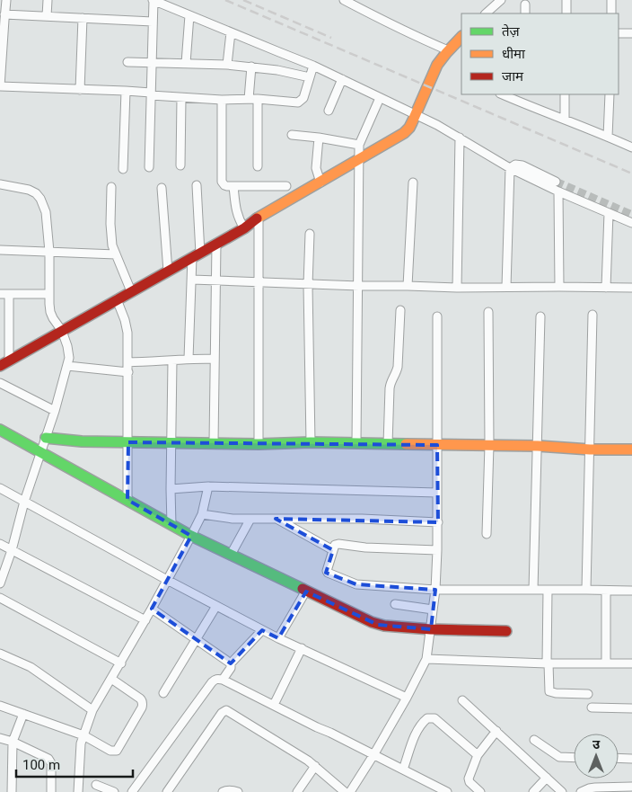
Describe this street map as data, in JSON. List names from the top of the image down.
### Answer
{
  "legend": ["तेज़", "धीमा", "जाम"],
  "scale_bar": "100 m",
  "north": "top"
}
